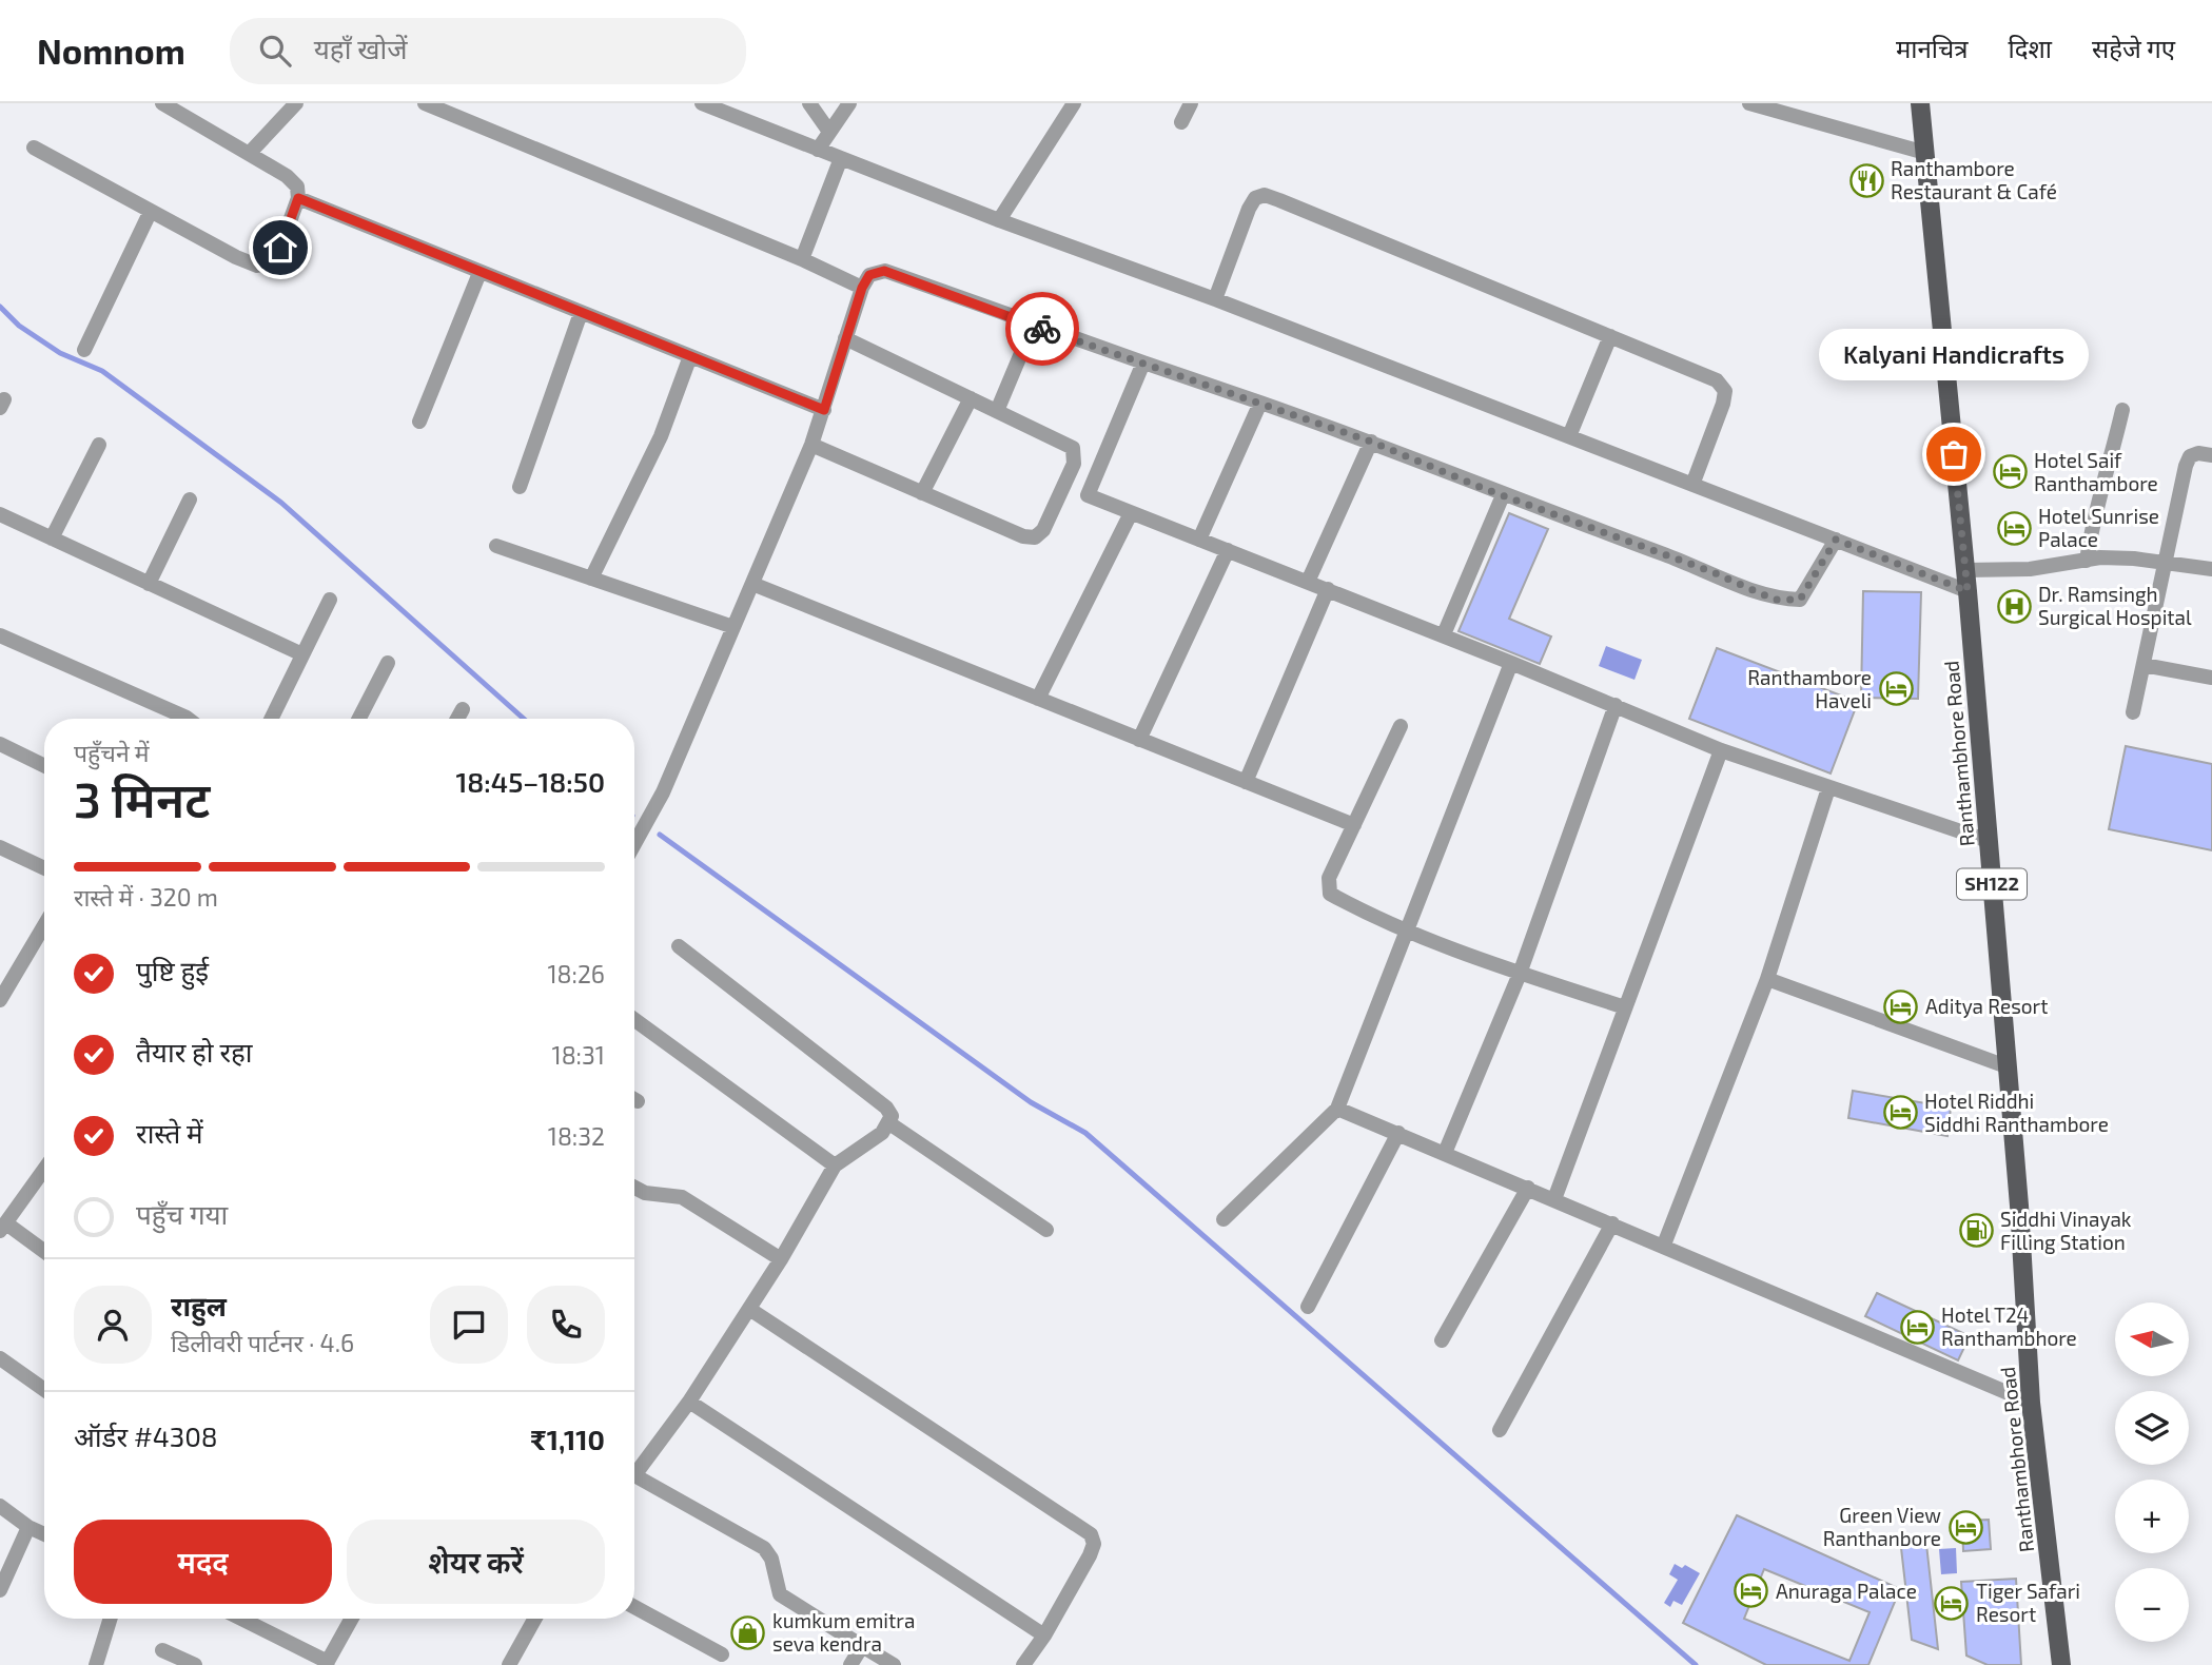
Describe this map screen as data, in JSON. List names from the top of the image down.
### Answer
{
  "streets": {
    "main road": ["Ranthambhore Road", "SH122"]
  },
  "places": {
    "restaurant": ["Ranthambore Restaurant & Café"],
    "other": ["Kalyani Handicrafts"],
    "hotel": [
      "Hotel Saif Ranthambore",
      "Hotel Sunrise Palace",
      "Ranthambore Haveli",
      "Aditya Resort",
      "Hotel Riddhi Siddhi Ranthambore",
      "Hotel T24 Ranthambhore",
      "Green View Ranthanbore",
      "Anuraga Palace",
      "Tiger Safari Resort"
    ],
    "hospital": ["Dr. Ramsingh Surgical Hospital"],
    "fuel station": ["Siddhi Vinayak Filling Station"],
    "shop": ["kumkum emitra seva kendra"]
  },
  "north": "left",
  "page": {
    "header": "Nomnom",
    "search": "यहाँ खोजें",
    "nav": ["मानचित्र", "दिशा", "सहेजे गए"],
    "bubble": "Kalyani Handicrafts",
    "heading": ["3 मिनट", "पहुँचने में", "18:45–18:50"],
    "panel": [
      "राहुल",
      "डिलीवरी पार्टनर · 4.6",
      "ऑर्डर #4308",
      "₹1,110"
    ],
    "bar": "रास्ते में · 320 m",
    "list": [
      ["पुष्टि हुई", "18:26"],
      ["तैयार हो रहा", "18:31"],
      ["रास्ते में", "18:32"],
      "पहुँच गया"
    ],
    "map_buttons": ["+", "−"],
    "buttons": ["मदद", "शेयर करें"]
  }
}
